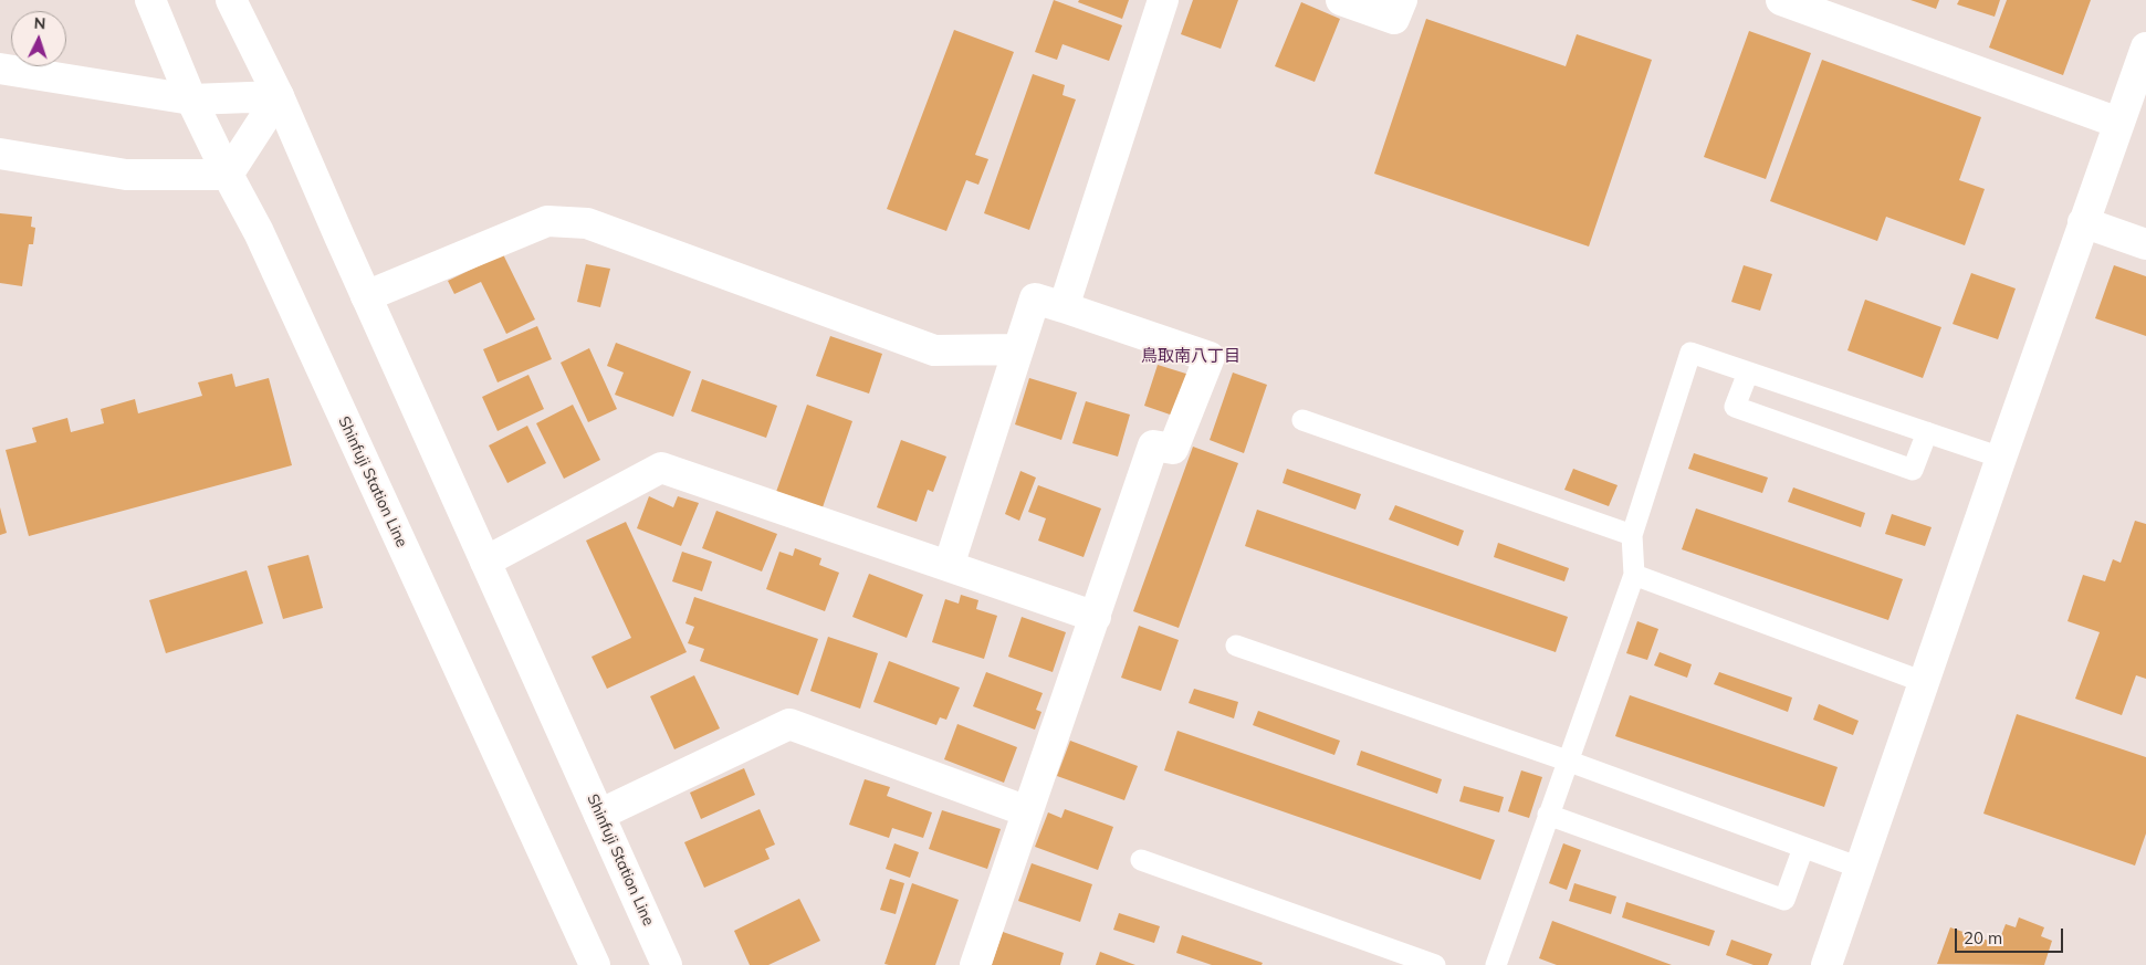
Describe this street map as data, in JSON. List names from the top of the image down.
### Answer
{
  "streets": {
    "street": ["Shinfuji Station Line"]
  },
  "districts": ["鳥取南八丁目"],
  "scale_bar": "20 m",
  "north": "top"
}
